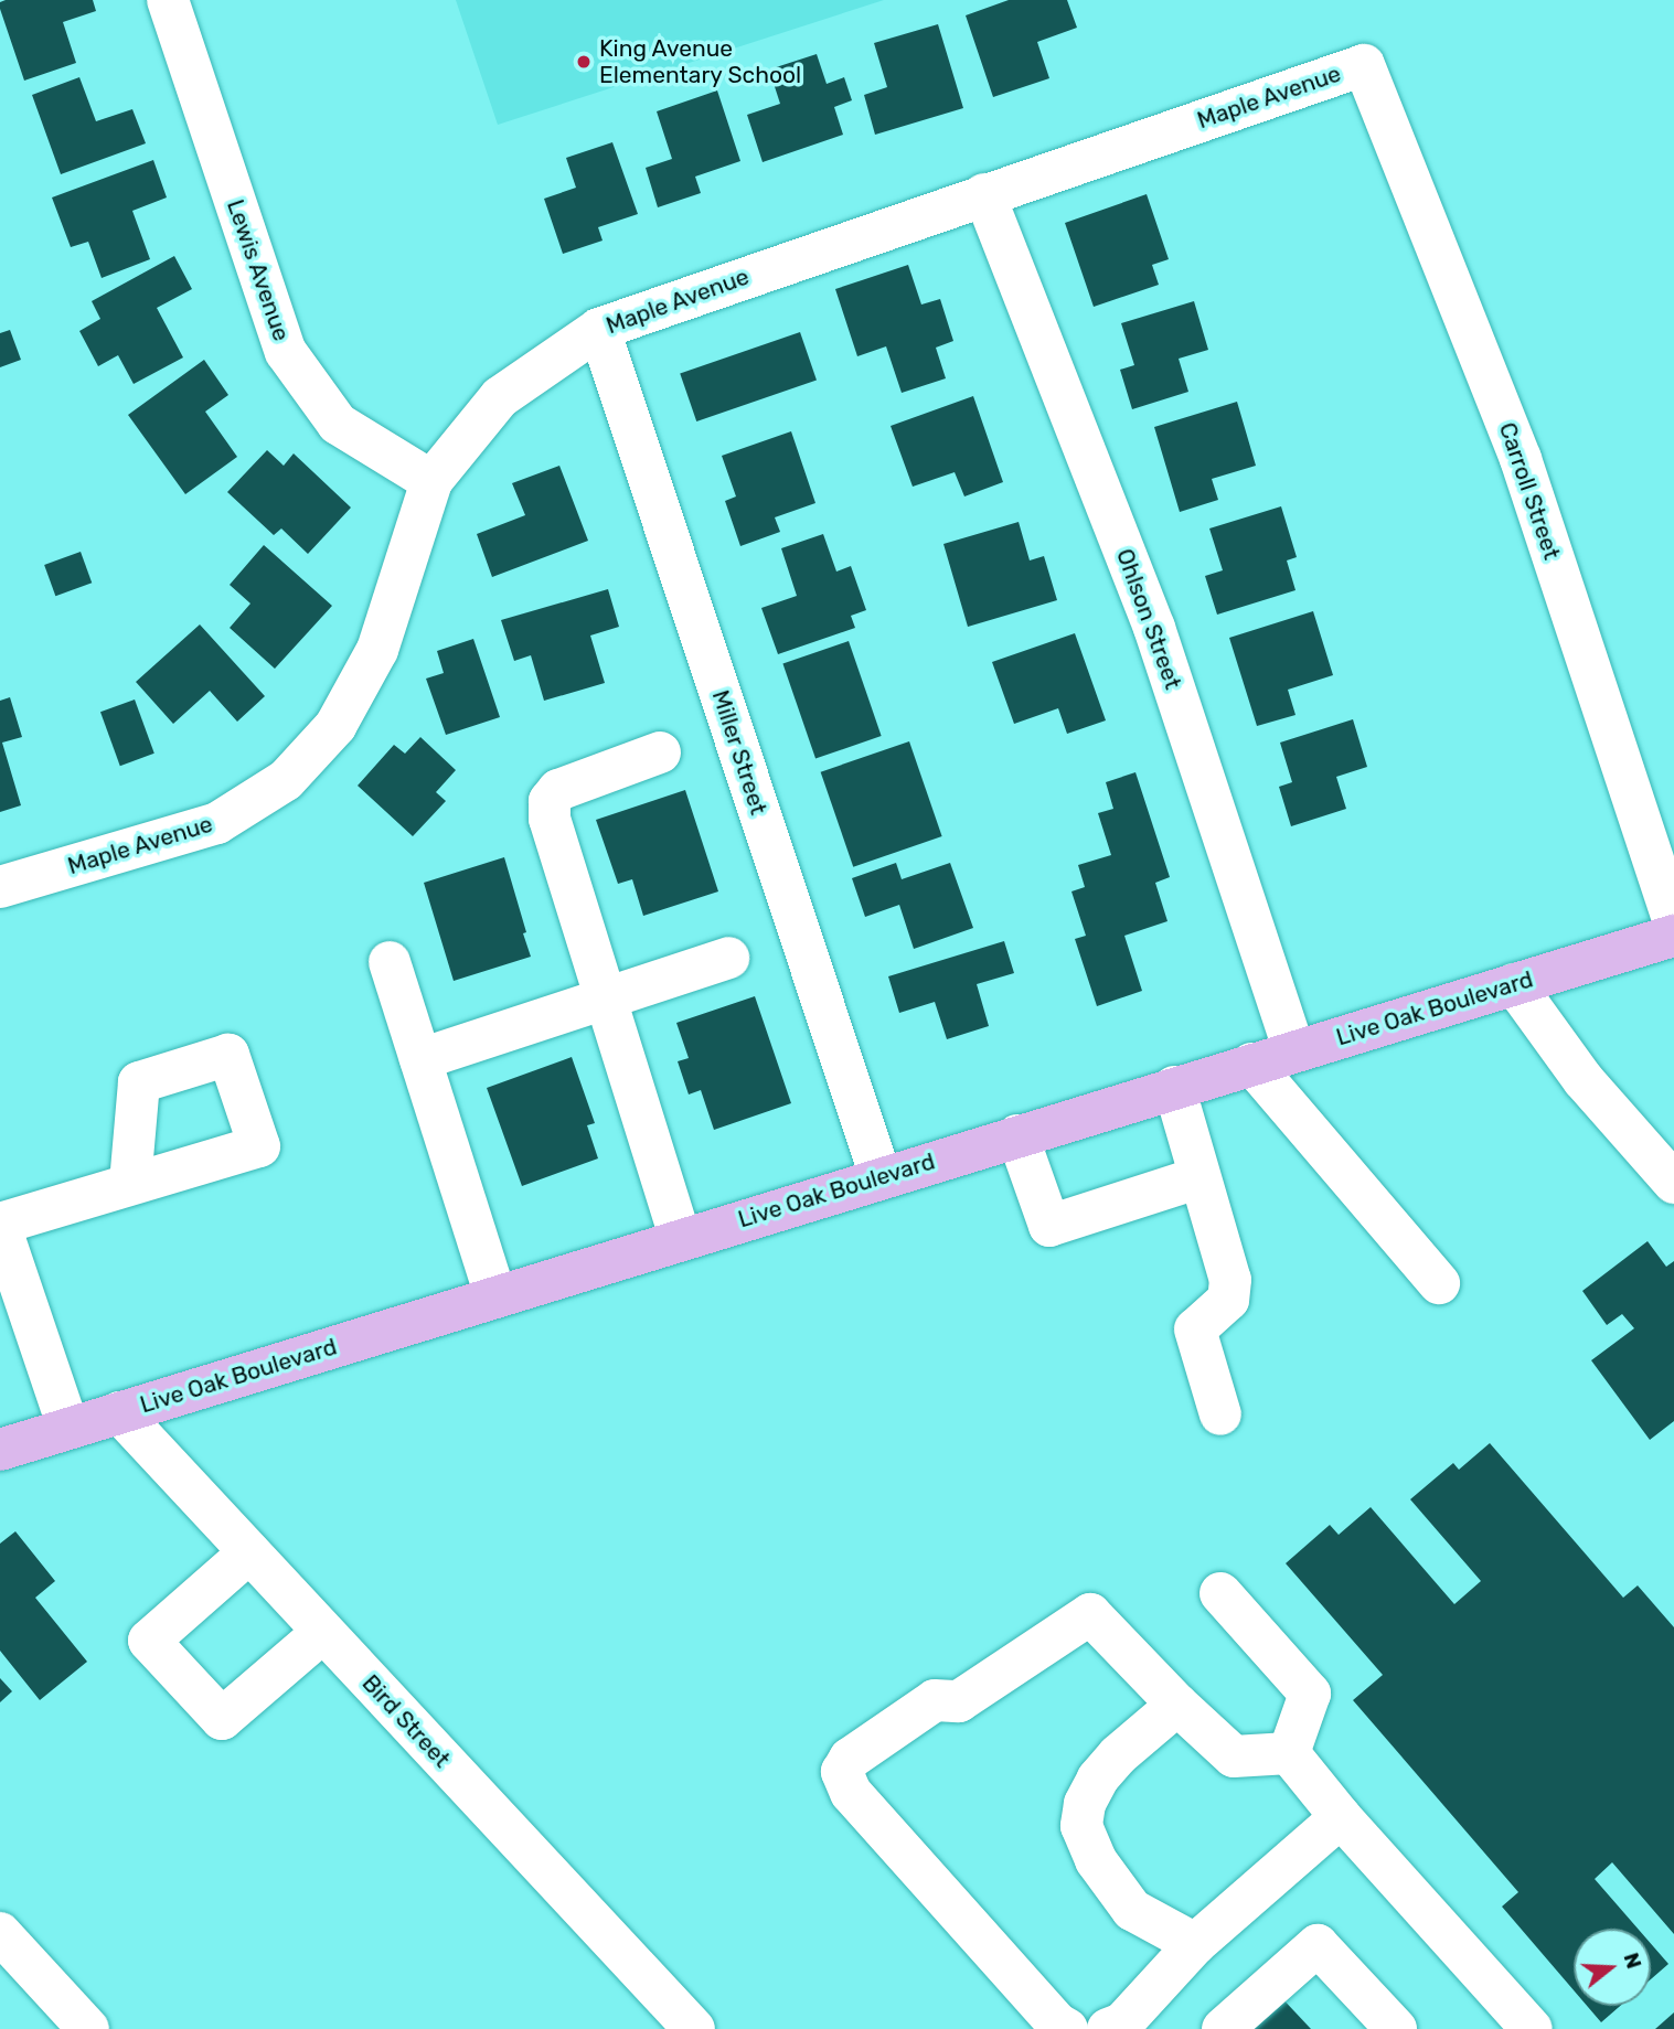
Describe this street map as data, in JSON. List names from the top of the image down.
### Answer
{
  "streets": {
    "main road": ["Live Oak Boulevard"],
    "street": [
      "Maple Avenue",
      "Lewis Avenue",
      "Carroll Street",
      "Ohlson Street",
      "Miller Street",
      "Bird Street"
    ]
  },
  "crossings": [
    ["Maple Avenue", "Lewis Avenue"],
    ["Maple Avenue", "Carroll Street"],
    ["Maple Avenue", "Ohlson Street"],
    ["Maple Avenue", "Miller Street"],
    ["Ohlson Street", "Live Oak Boulevard"],
    ["Miller Street", "Live Oak Boulevard"],
    ["Live Oak Boulevard", "Bird Street"]
  ],
  "places": ["King Avenue Elementary School"],
  "north": "right"
}
